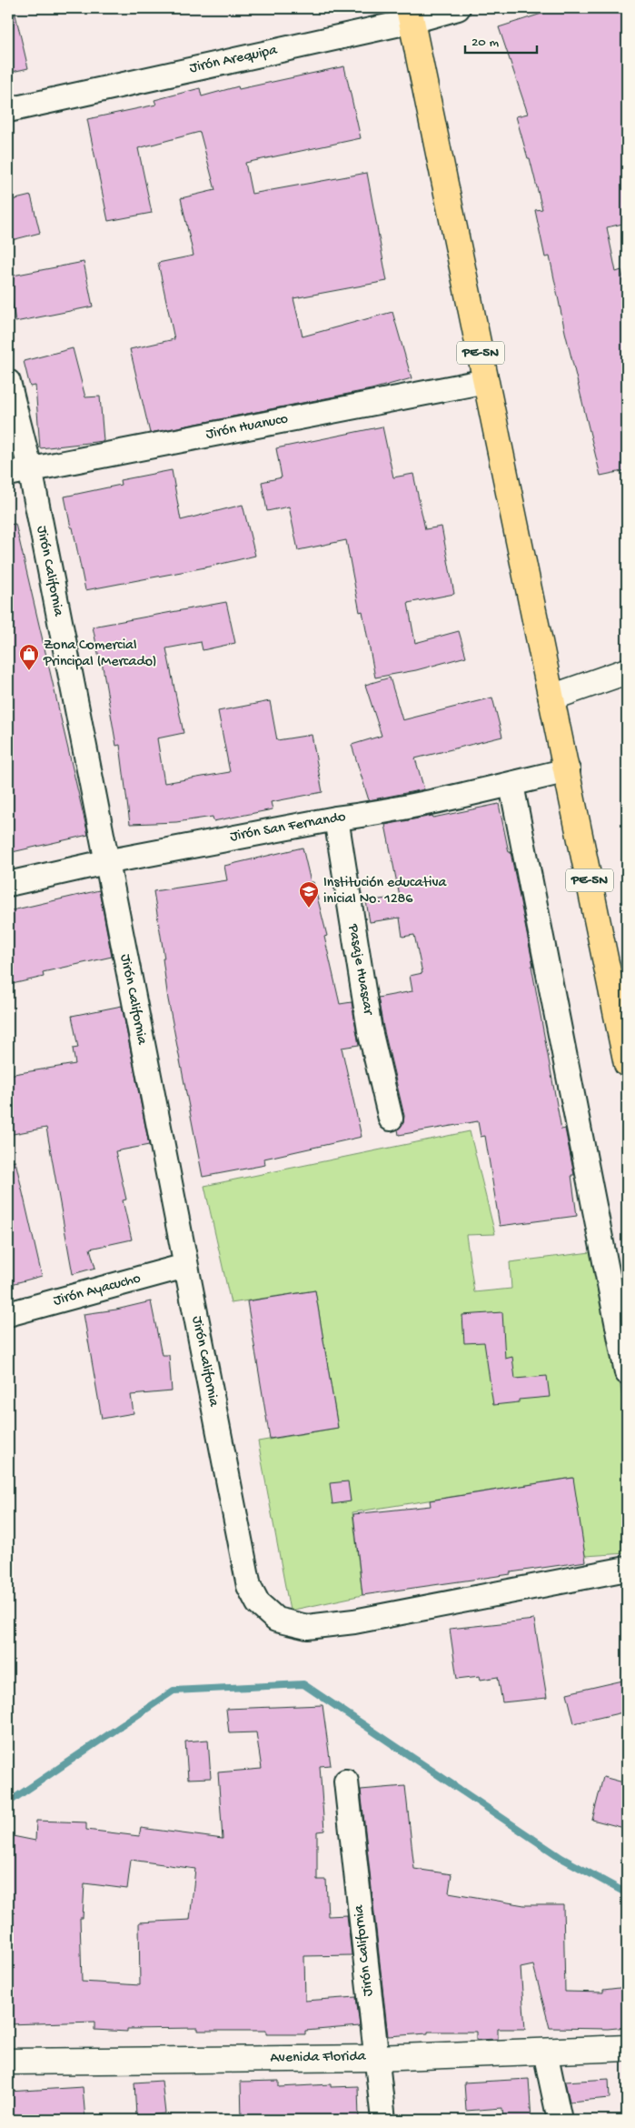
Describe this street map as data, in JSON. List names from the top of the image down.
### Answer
{
  "streets": {
    "highway": ["PE-5N"],
    "street": [
      "Jirón Arequipa",
      "Jirón Huanuco",
      "Jirón California",
      "Jirón San Fernando",
      "Pasaje Huascar",
      "Jirón Ayacucho",
      "Avenida Florida"
    ]
  },
  "crossings": [
    ["Jirón Arequipa", "PE-5N"],
    ["PE-5N", "Jirón Huanuco"],
    ["PE-5N", "Jirón San Fernando"],
    ["Jirón Huanuco", "Jirón California"],
    ["Jirón California", "Jirón San Fernando"],
    ["Jirón California", "Jirón Ayacucho"],
    ["Jirón California", "Avenida Florida"],
    ["Jirón San Fernando", "Pasaje Huascar"]
  ],
  "places": {
    "shop": ["Zona Comercial Principal (Mercado)"],
    "school or university": ["Institución educativa inicial No. 1286"]
  },
  "scale_bar": "20 m"
}
